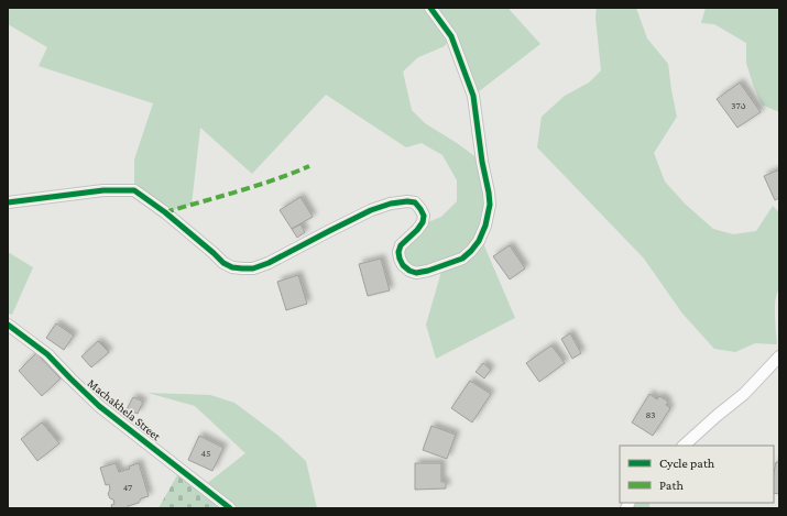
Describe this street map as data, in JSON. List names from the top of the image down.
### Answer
{
  "streets": {
    "street": ["Machakhela Street"]
  },
  "house_numbers": [
    "37ა",
    "83",
    "45",
    "47"
  ],
  "legend": ["Cycle path", "Path"]
}
